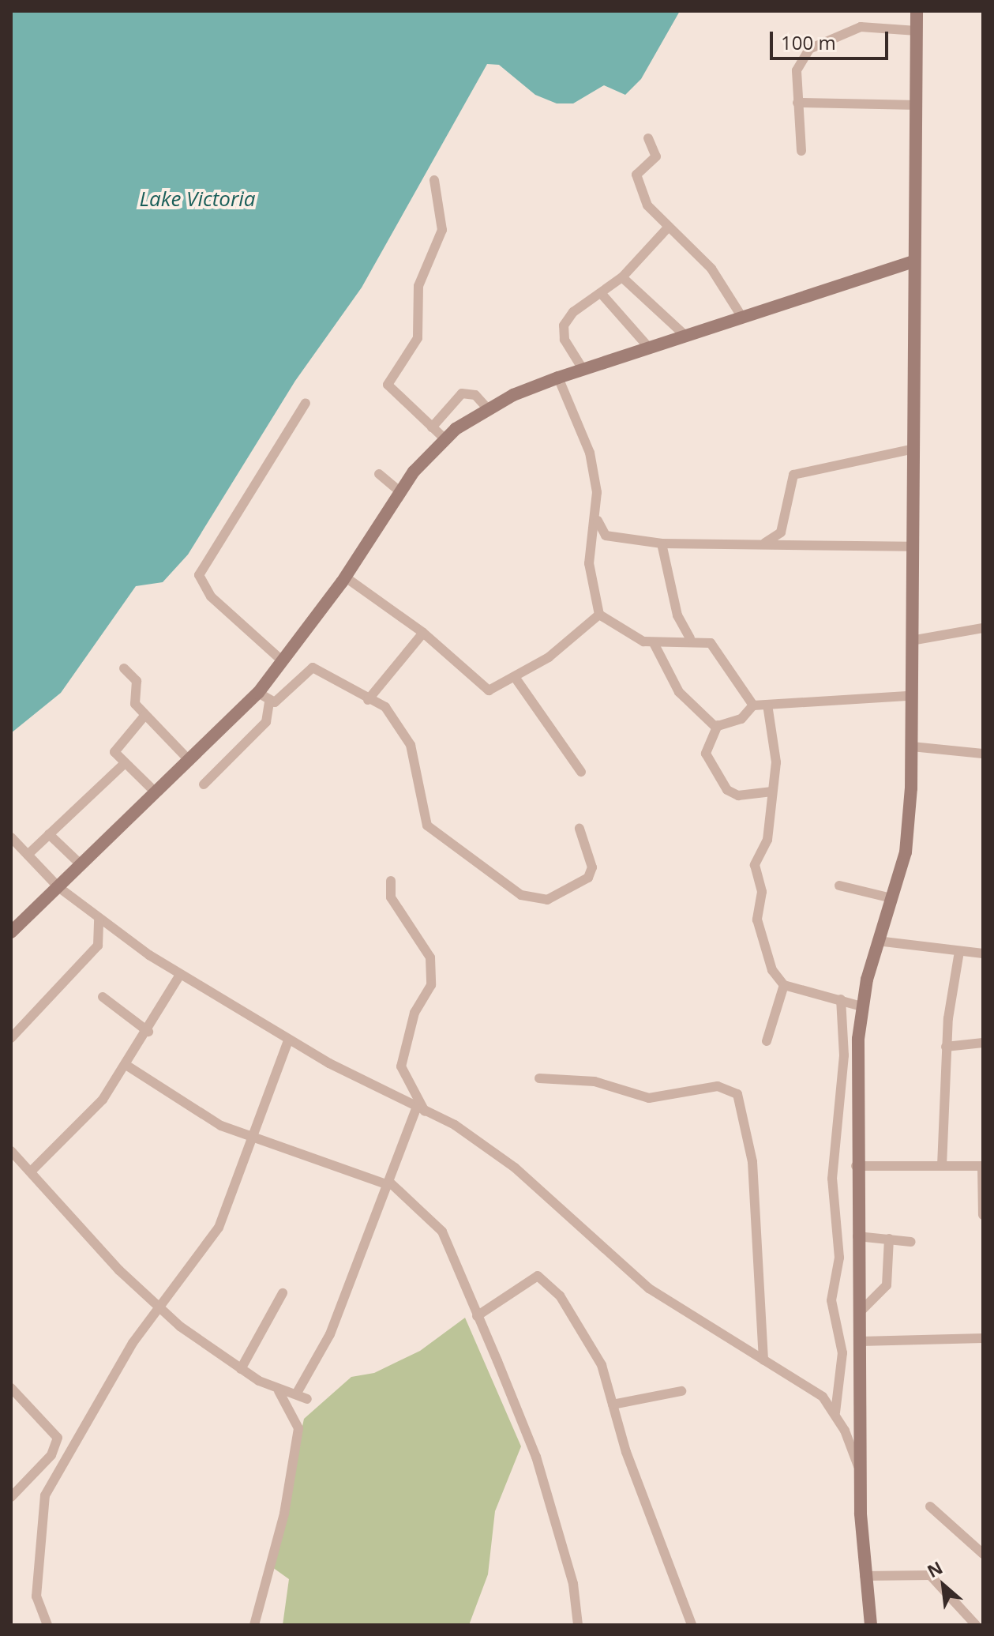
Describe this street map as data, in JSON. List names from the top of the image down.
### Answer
{
  "water": ["Lake Victoria"],
  "scale_bar": "100 m",
  "north": "top left"
}
